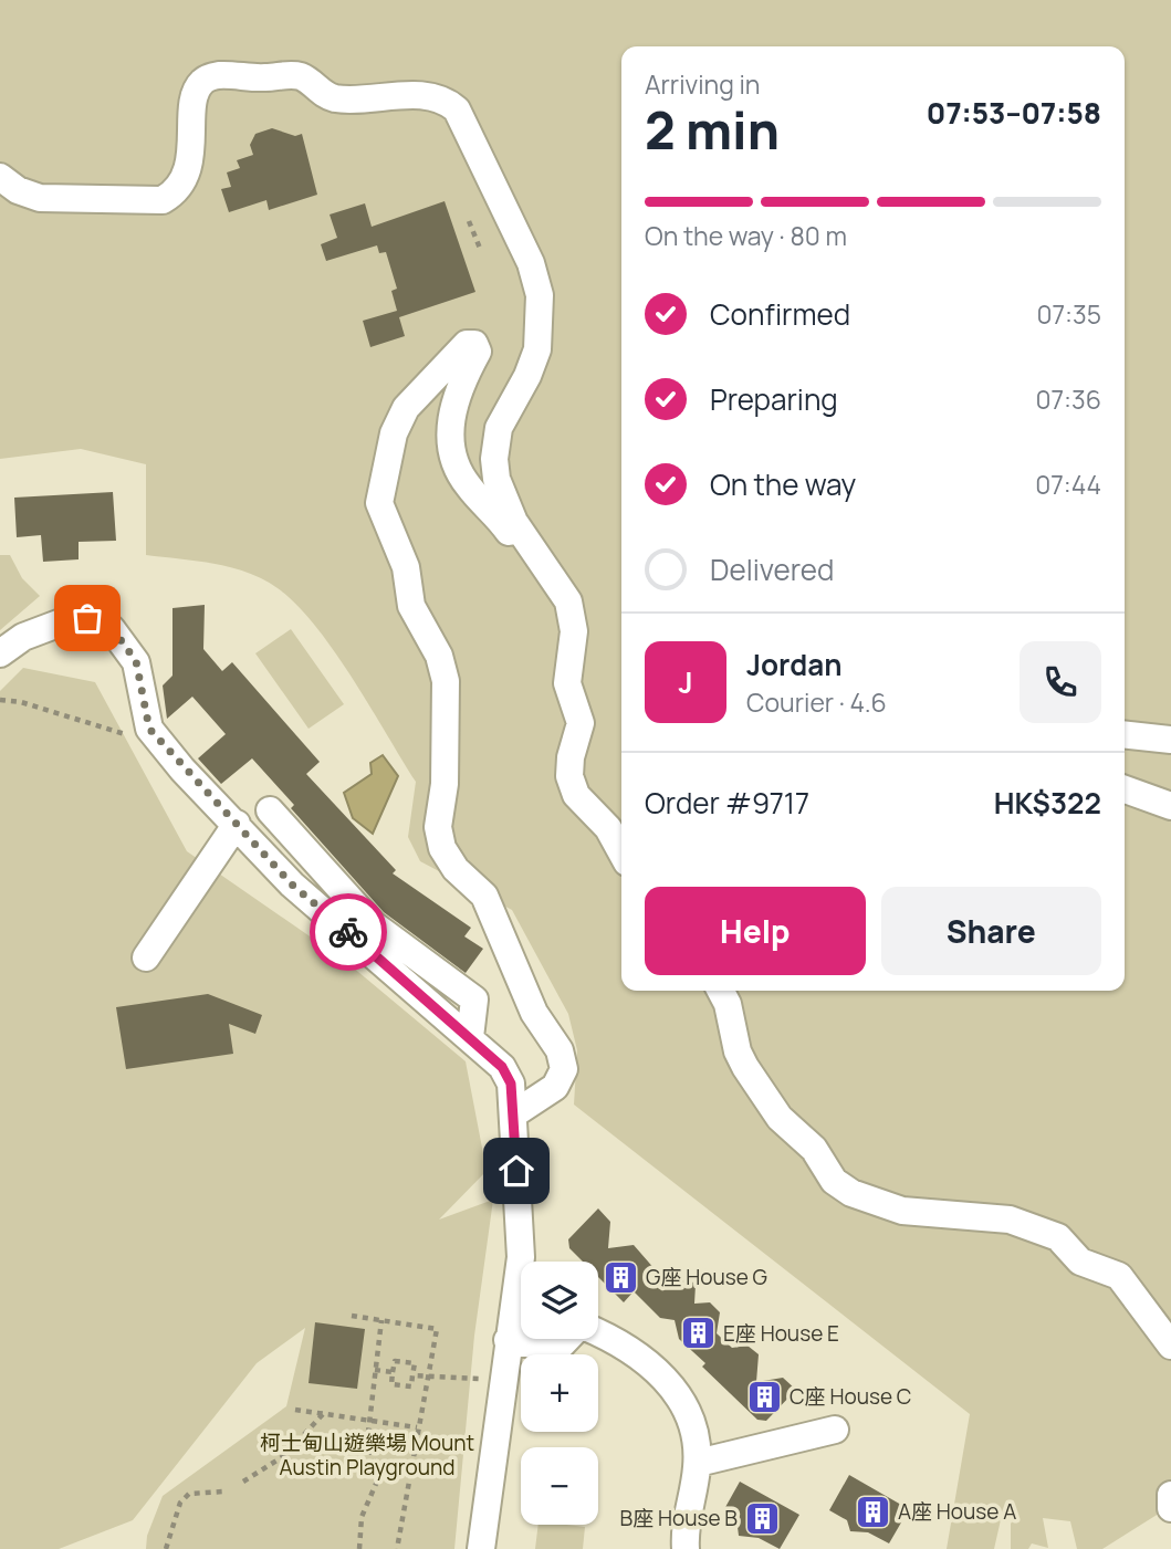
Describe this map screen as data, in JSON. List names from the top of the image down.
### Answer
{
  "parks": ["柯士甸山遊樂場 Mount Austin Playground"],
  "places": {
    "building": [
      "G座 House G",
      "E座 House E",
      "C座 House C",
      "A座 House A",
      "B座 House B"
    ]
  },
  "page": {
    "heading": ["2 min", "Arriving in", "07:53–07:58"],
    "panel": [
      "Jordan",
      "Courier · 4.6",
      "Order #9717",
      "HK$322"
    ],
    "bar": "On the way · 80 m",
    "list": [
      ["Confirmed", "07:35"],
      ["Preparing", "07:36"],
      ["On the way", "07:44"],
      "Delivered"
    ],
    "round": "J",
    "buttons": ["Help", "Share"],
    "map_buttons": ["+", "−"]
  }
}
